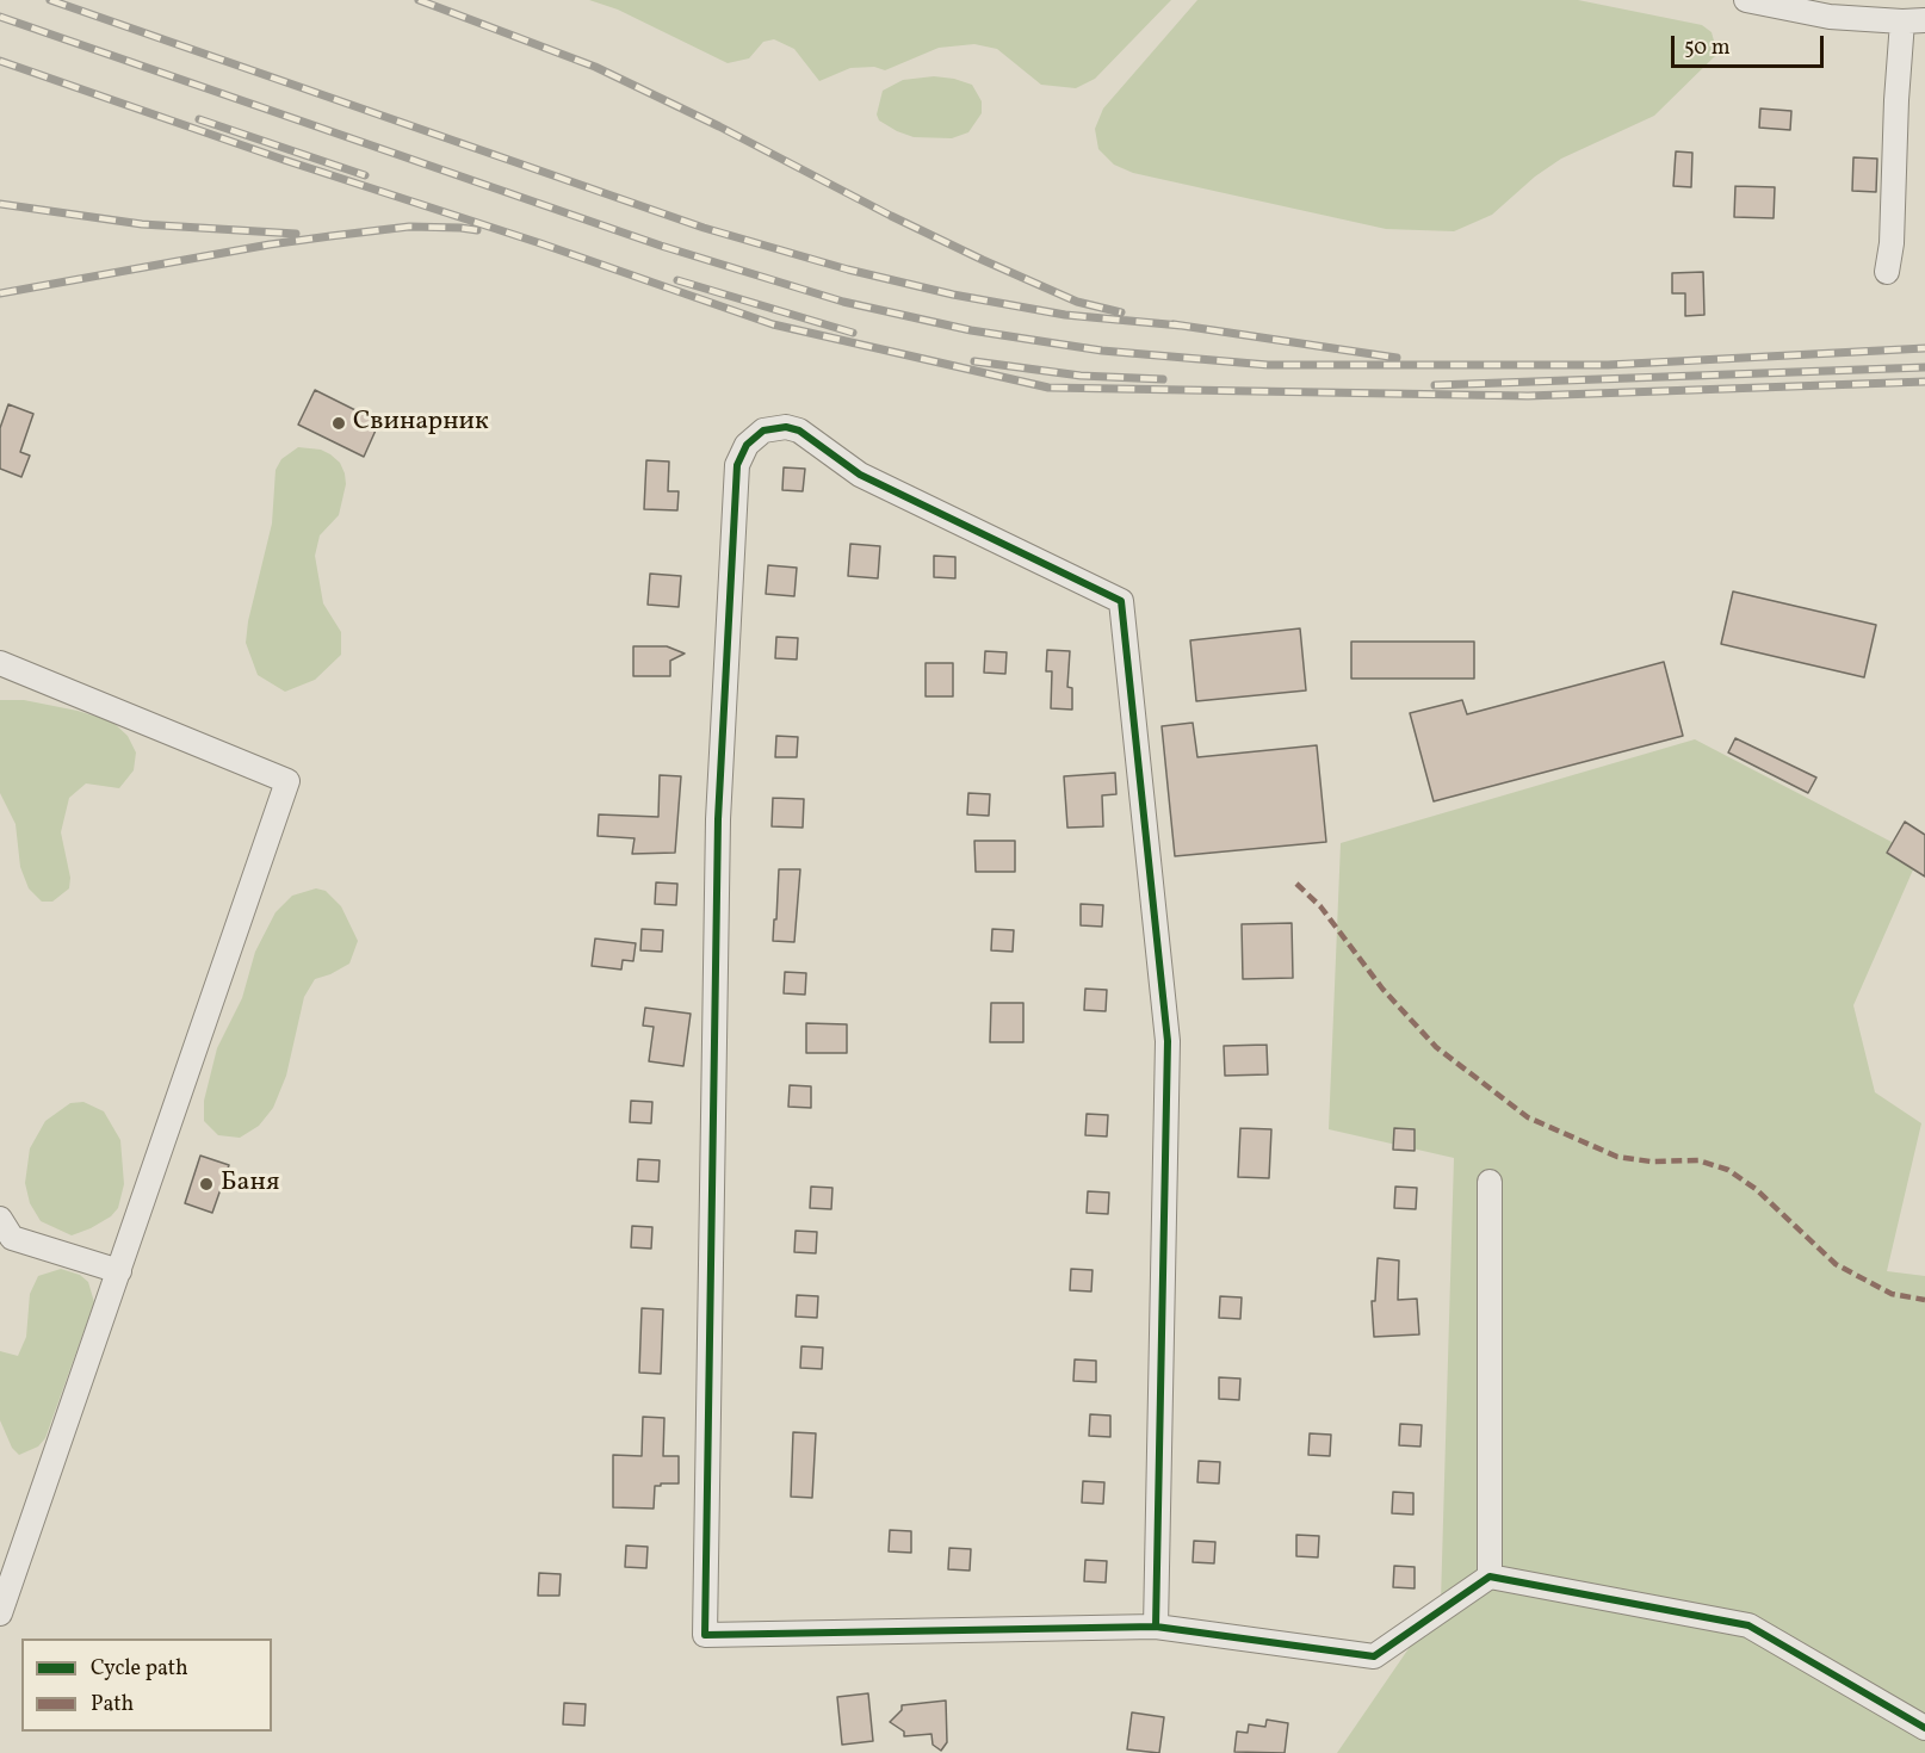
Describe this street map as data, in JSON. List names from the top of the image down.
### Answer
{
  "places": ["Свинарник", "Баня"],
  "legend": ["Cycle path", "Path"],
  "scale_bar": "50 m"
}
